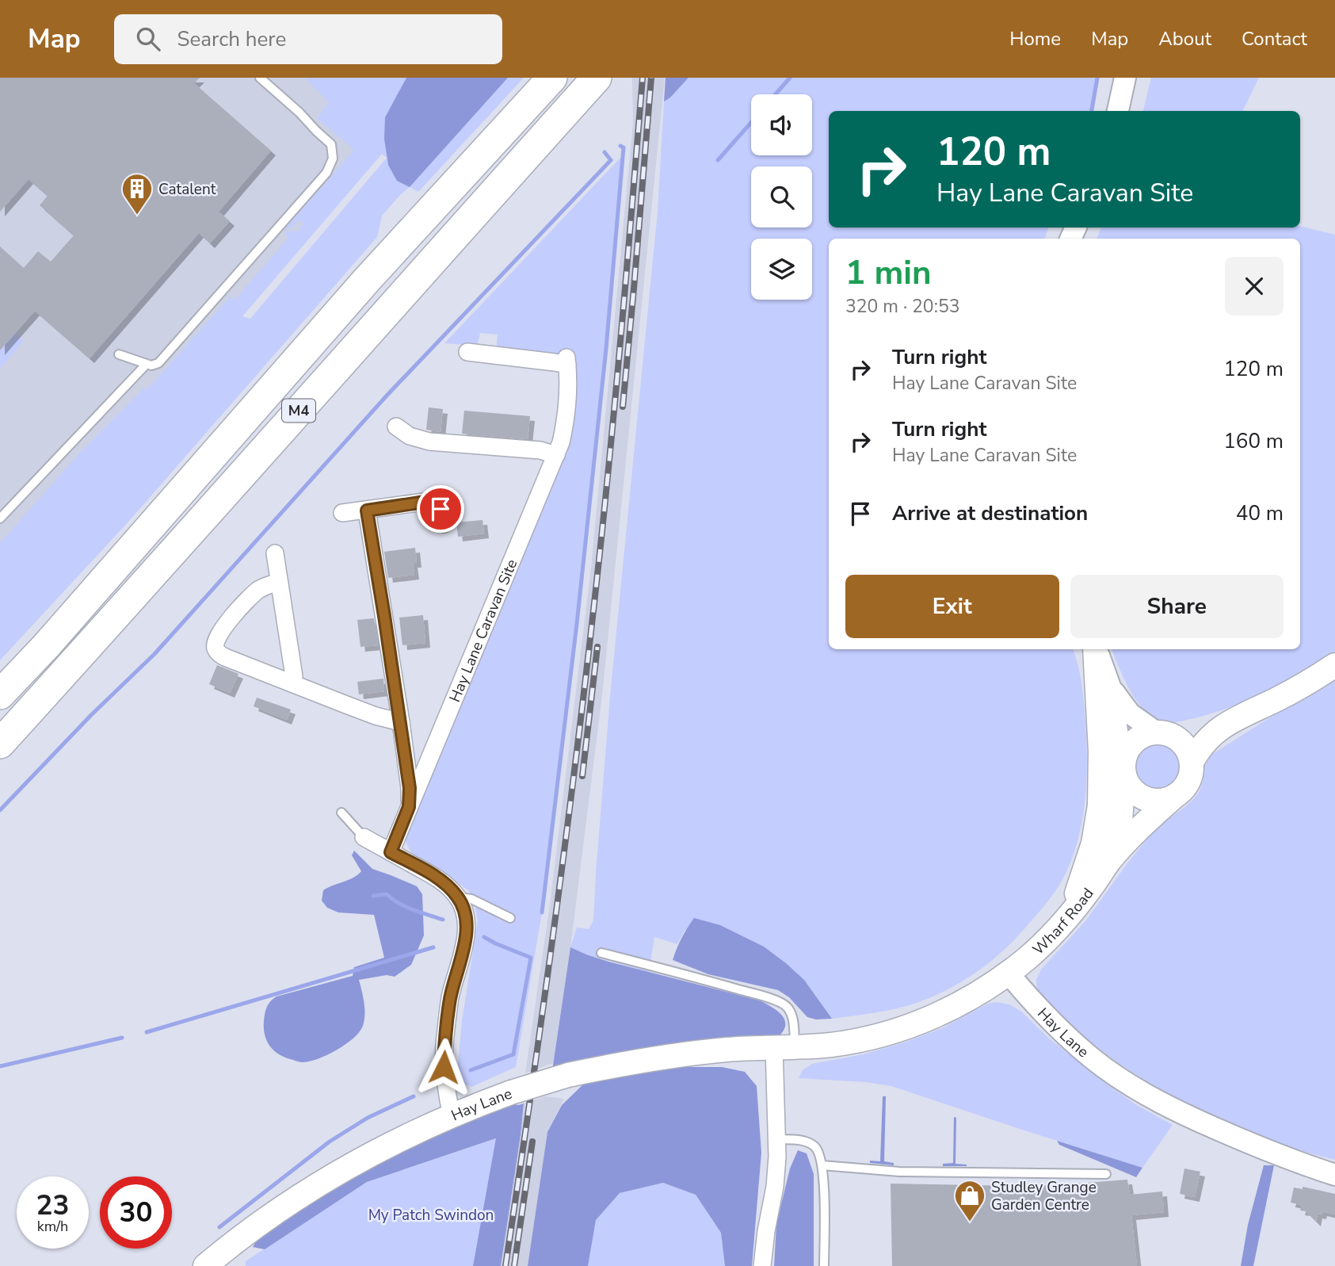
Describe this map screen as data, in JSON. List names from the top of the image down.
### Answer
{
  "streets": {
    "highway": ["M4"],
    "main road": ["Wharf Road", "Hay Lane"],
    "street": ["Hay Lane Caravan Site"]
  },
  "crossings": [
    ["Wharf Road", "Hay Lane"]
  ],
  "parks": ["My Patch Swindon"],
  "places": {
    "building": ["Catalent"],
    "shop": ["Studley Grange Garden Centre"]
  },
  "page": {
    "header": "Map",
    "search": "Search here",
    "nav": [
      "Home",
      "Map",
      "About",
      "Contact"
    ],
    "turn": ["120 m", "Hay Lane Caravan Site"],
    "heading": ["1 min", "320 m · 20:53"],
    "list": [
      {
        "name": "Turn right",
        "note": "Hay Lane Caravan Site",
        "value": "120 m"
      },
      {
        "name": "Turn right",
        "note": "Hay Lane Caravan Site",
        "value": "160 m"
      },
      {
        "name": "Arrive at destination",
        "value": "40 m"
      }
    ],
    "buttons": ["Exit", "Share"],
    "speed": "23 km/h",
    "limit": "30"
  }
}
